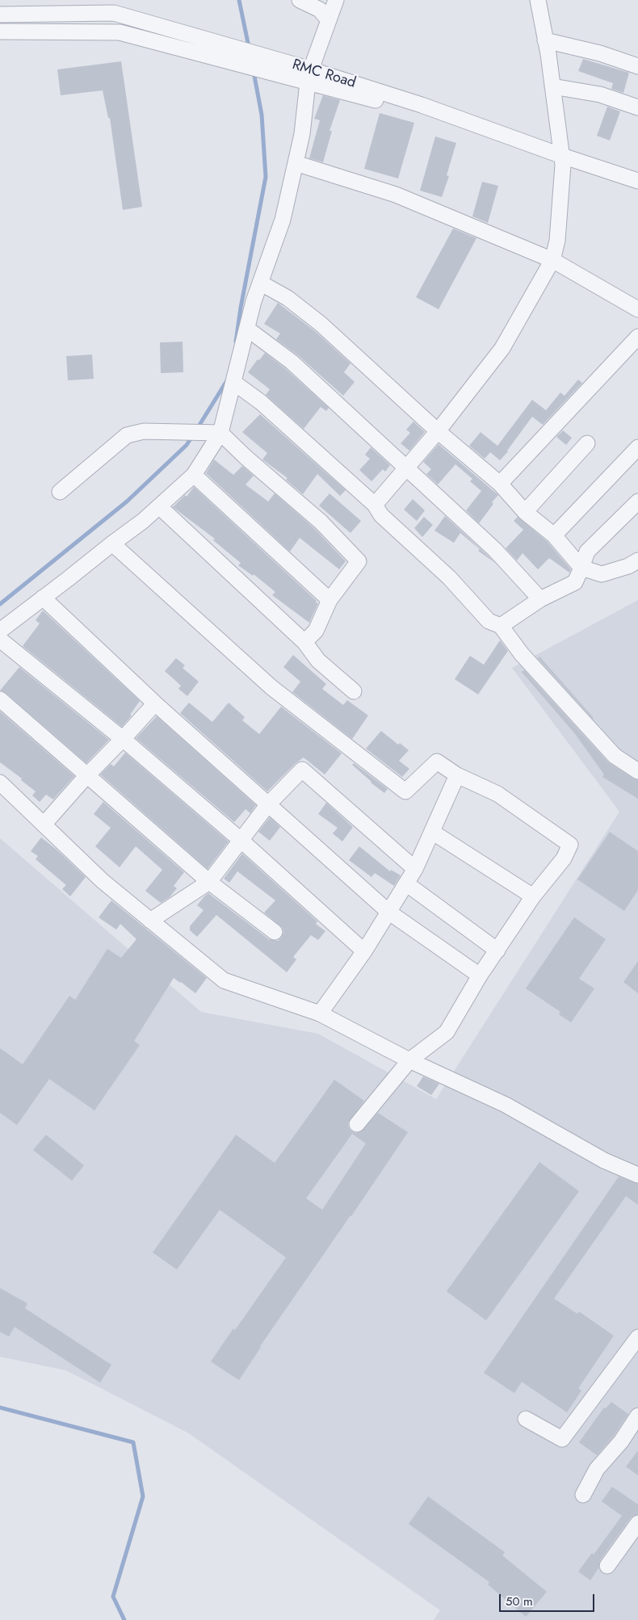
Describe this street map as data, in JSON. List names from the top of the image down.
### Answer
{
  "streets": {
    "street": ["RMC Road"]
  },
  "scale_bar": "50 m"
}
